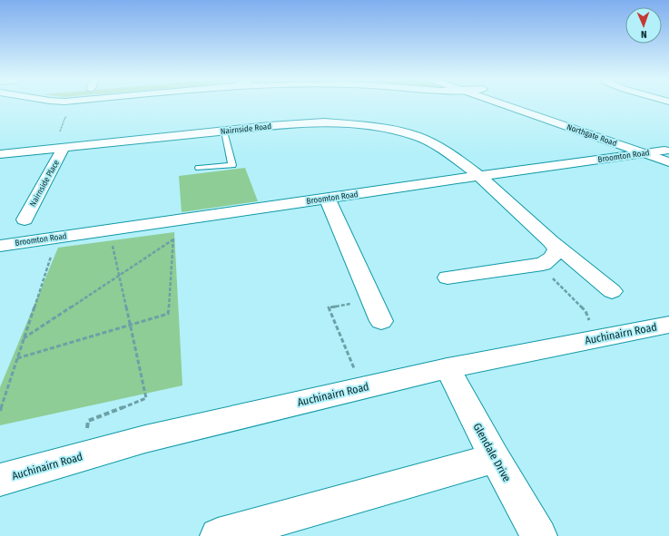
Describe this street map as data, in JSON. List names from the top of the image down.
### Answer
{
  "streets": {
    "street": [
      "Nairnside Road",
      "Northgate Road",
      "Broomton Road",
      "Nairnside Place",
      "Auchinairn Road",
      "Glendale Drive"
    ]
  },
  "crossings": [
    ["Nairnside Road", "Broomton Road"],
    ["Nairnside Road", "Nairnside Place"],
    ["Northgate Road", "Broomton Road"],
    ["Auchinairn Road", "Glendale Drive"]
  ],
  "north": "bottom"
}
